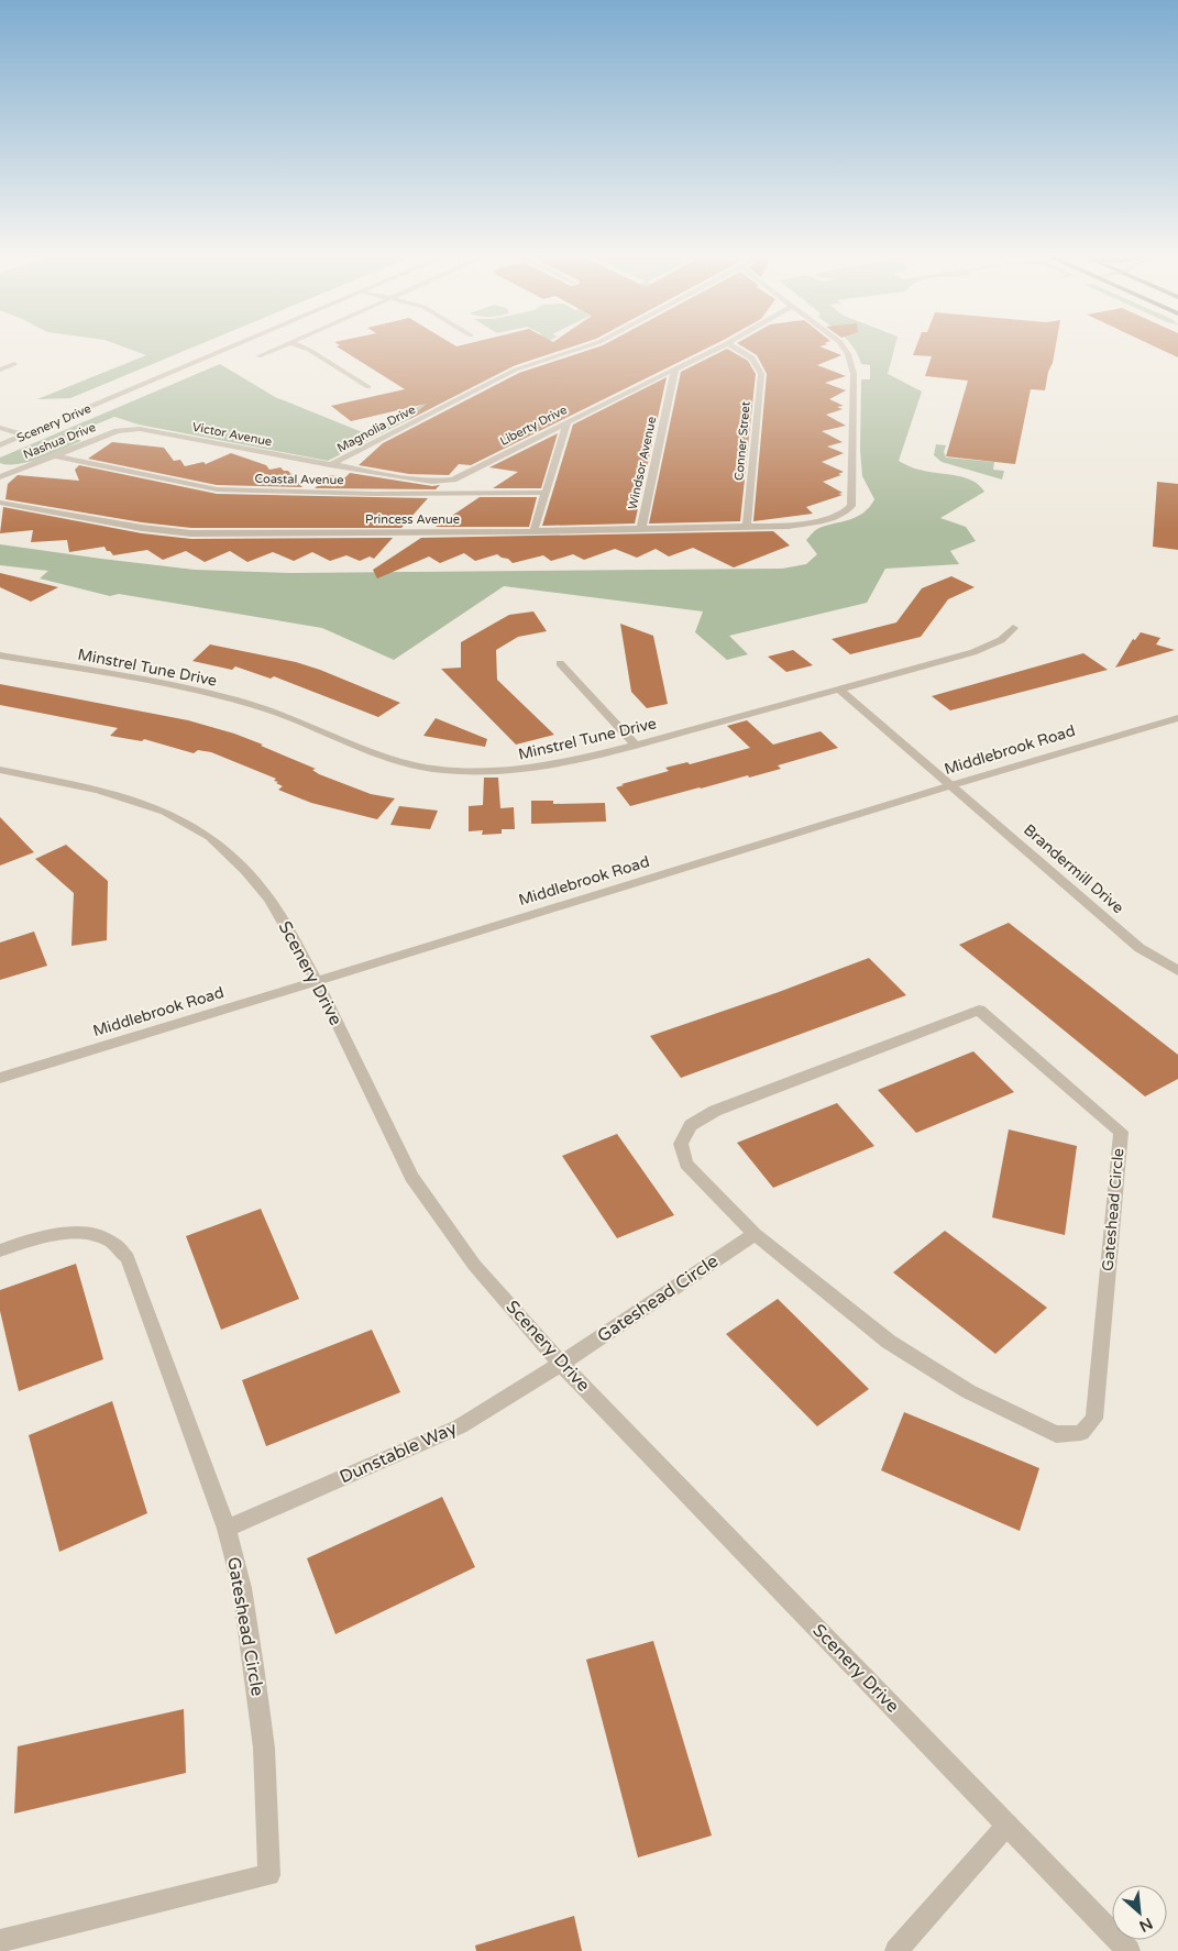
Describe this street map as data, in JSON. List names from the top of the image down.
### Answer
{
  "streets": {
    "street": [
      "Scenery Drive",
      "Liberty Drive",
      "Magnolia Drive",
      "Victor Avenue",
      "Nashua Drive",
      "Conner Street",
      "Windsor Avenue",
      "Coastal Avenue",
      "Princess Avenue",
      "Minstrel Tune Drive",
      "Middlebrook Road",
      "Brandermill Drive",
      "Gateshead Circle",
      "Dunstable Way"
    ]
  },
  "crossings": [
    ["Scenery Drive", "Middlebrook Road"],
    ["Scenery Drive", "Gateshead Circle"],
    ["Scenery Drive", "Dunstable Way"],
    ["Liberty Drive", "Magnolia Drive"],
    ["Liberty Drive", "Victor Avenue"],
    ["Liberty Drive", "Windsor Avenue"],
    ["Magnolia Drive", "Victor Avenue"],
    ["Victor Avenue", "Nashua Drive"],
    ["Nashua Drive", "Coastal Avenue"],
    ["Conner Street", "Princess Avenue"],
    ["Windsor Avenue", "Princess Avenue"],
    ["Minstrel Tune Drive", "Brandermill Drive"],
    ["Middlebrook Road", "Brandermill Drive"],
    ["Gateshead Circle", "Dunstable Way"]
  ],
  "north": "bottom right"
}
